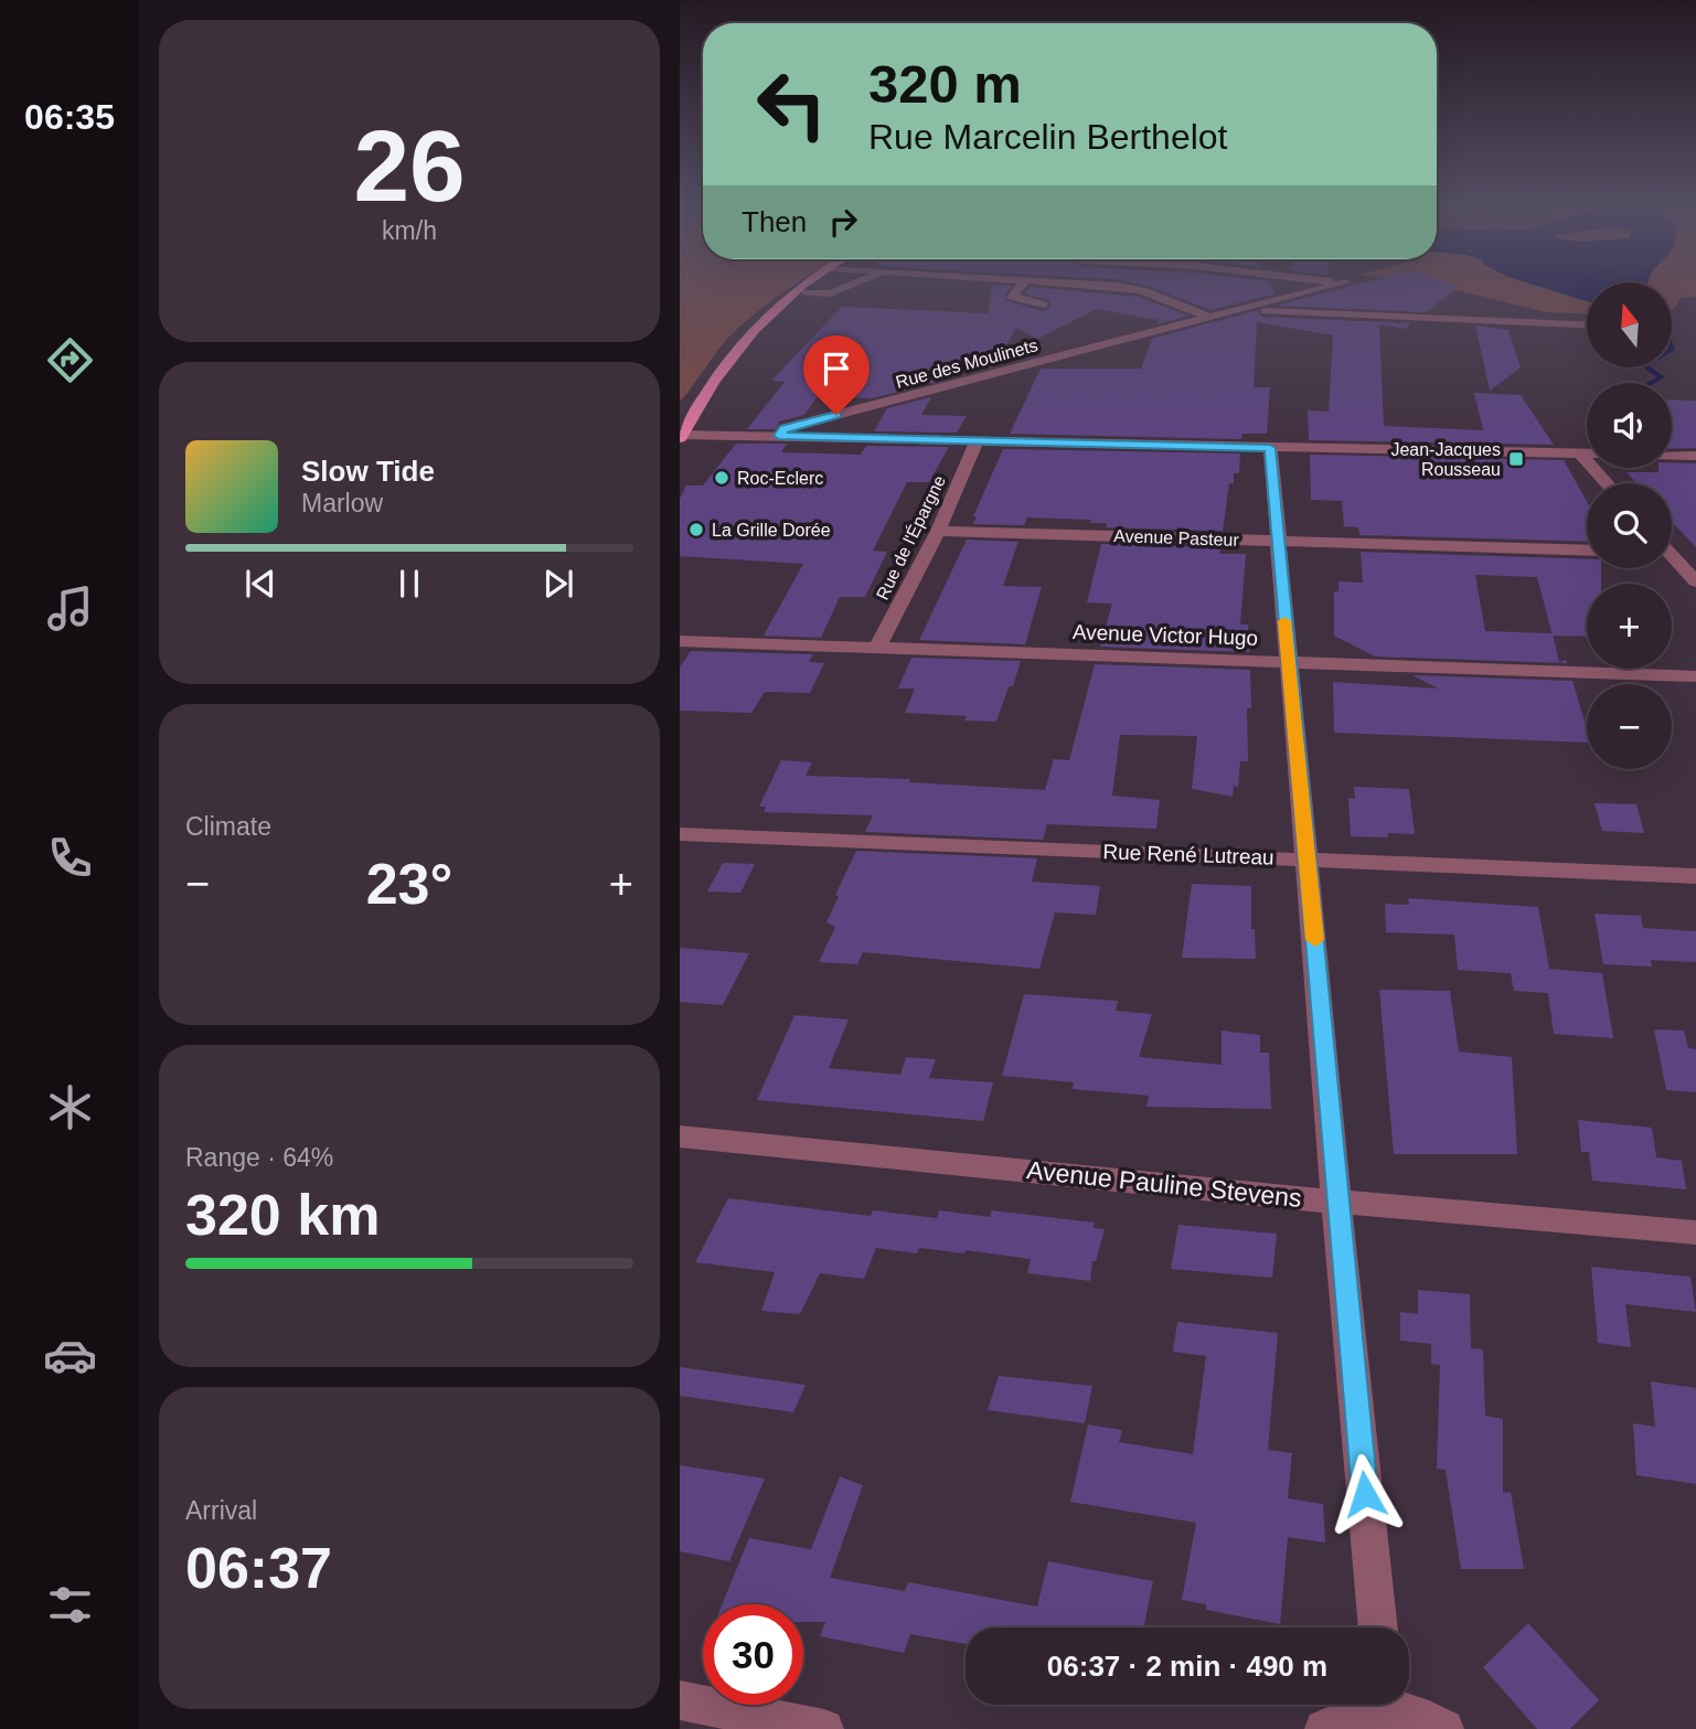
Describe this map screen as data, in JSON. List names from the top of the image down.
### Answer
{
  "streets": {
    "street": [
      "Rue des Moulinets",
      "Rue de l'Épargne",
      "Avenue Pasteur",
      "Avenue Victor Hugo",
      "Rue René Lutreau",
      "Avenue Pauline Stevens"
    ]
  },
  "crossings": [
    ["Rue de l'Épargne", "Avenue Pasteur"],
    ["Rue de l'Épargne", "Avenue Victor Hugo"]
  ],
  "places": {
    "transit": ["Jean-Jacques Rousseau"],
    "other": ["Roc-Eclerc", "La Grille Dorée"]
  },
  "north": "top",
  "page": {
    "tabs": "06:35",
    "tile": [
      ["26", "km/h"],
      "Climate",
      ["Range · 64%", "320 km"],
      ["Arrival", "06:37"]
    ],
    "turn": ["320 m", "Rue Marcelin Berthelot"],
    "then": "Then",
    "map_buttons": ["+", "−"],
    "song": ["Slow Tide", "Marlow"],
    "heat": ["−", "23°", "+"],
    "limit": "30",
    "trip": "06:37 · 2 min · 490 m"
  }
}
